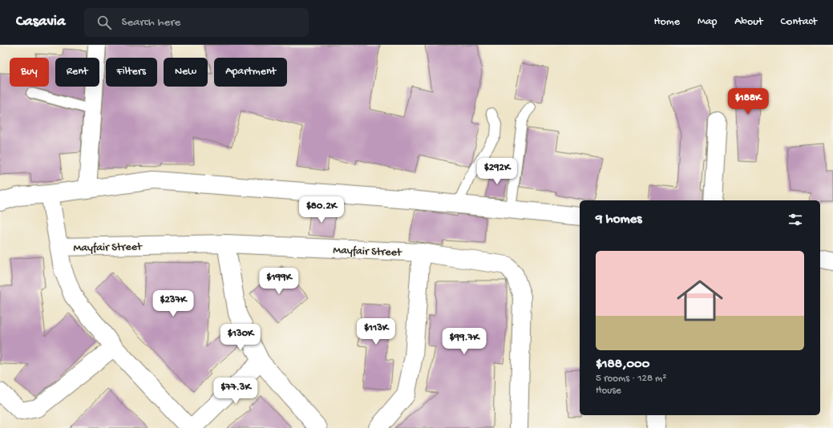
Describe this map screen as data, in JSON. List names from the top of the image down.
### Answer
{
  "streets": {
    "street": ["Mayfair Street"]
  },
  "page": {
    "header": "Casavia",
    "search": "Search here",
    "nav": [
      "Home",
      "Map",
      "About",
      "Contact"
    ],
    "chip": [
      "Buy",
      "Rent",
      "Filters",
      "New",
      "Apartment"
    ],
    "price": [
      "$188K",
      "$292K",
      "$80.2K",
      "$199K",
      "$237K",
      "$113K",
      "$130K",
      "$99.7K",
      "$77.3K"
    ],
    "heading": "9 homes",
    "list": [
      {
        "name": "$188,000",
        "note": "5 rooms · 128 m² · House"
      }
    ]
  }
}
